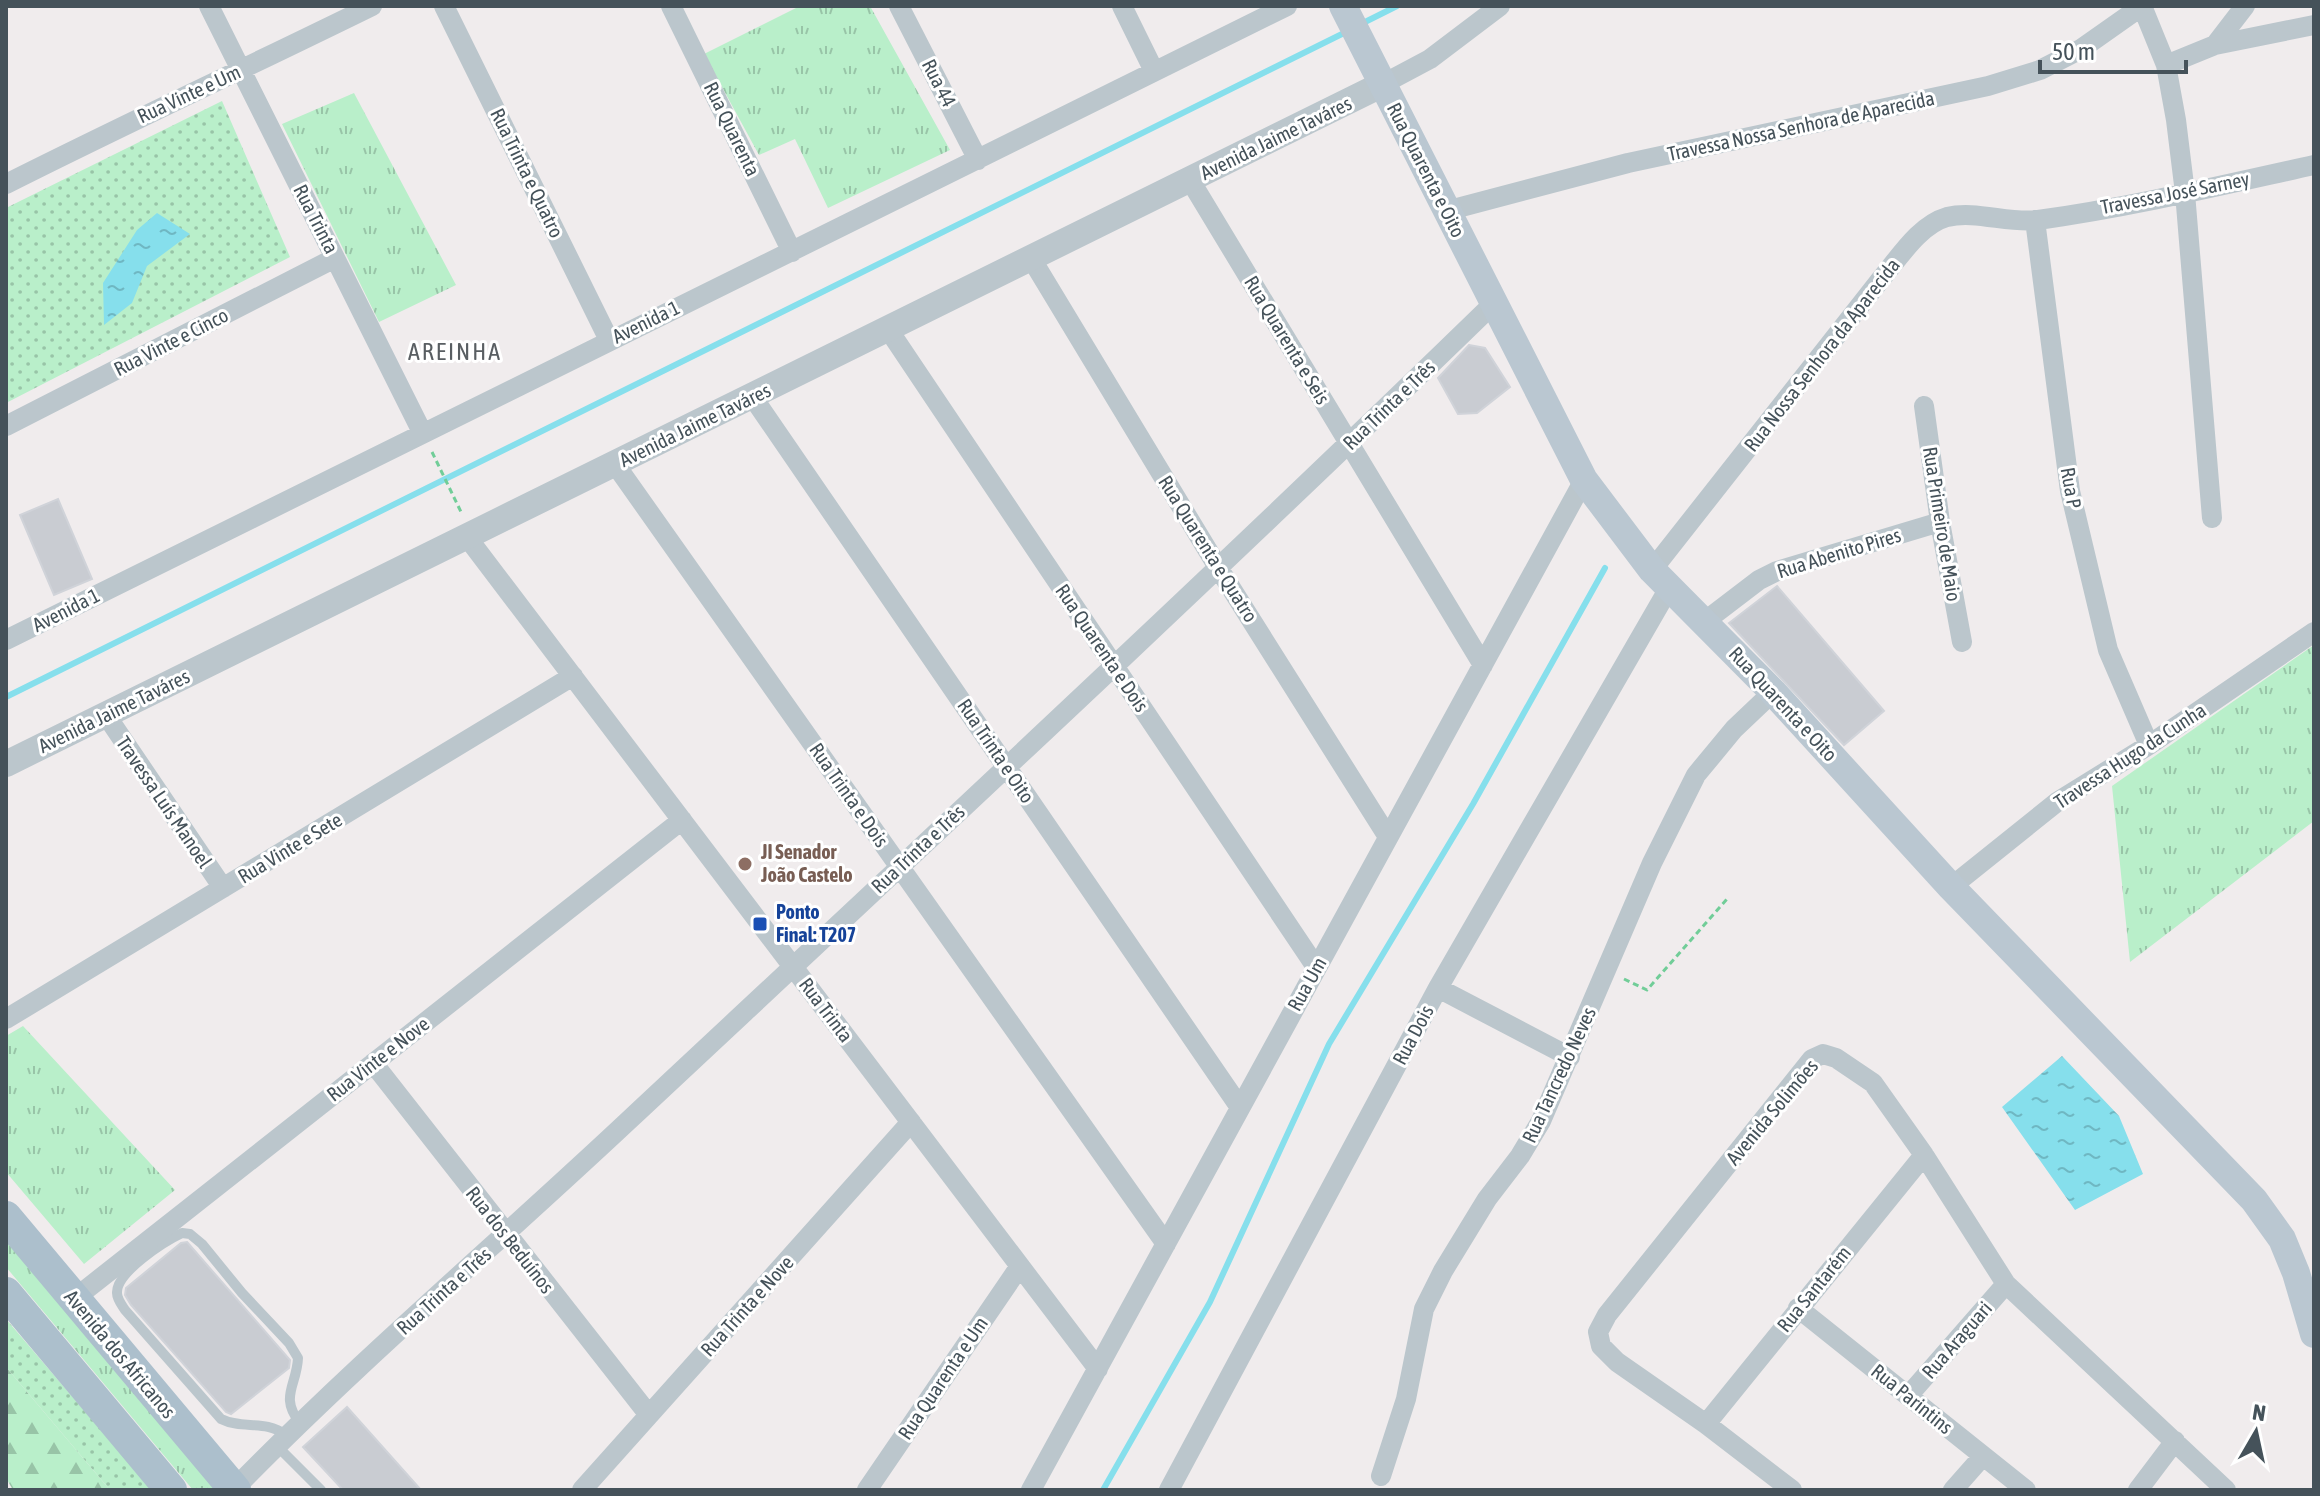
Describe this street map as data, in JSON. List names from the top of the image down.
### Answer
{
  "streets": {
    "main road": ["Rua Quarenta e Oito", "Avenida dos Africanos"],
    "street": [
      "Rua 44",
      "Rua Vinte e Um",
      "Travessa Nossa Senhora de Aparecida",
      "Rua Quarenta",
      "Avenida Jaime Taváres",
      "Rua Trinta e Quatro",
      "Travessa José Sarney",
      "Rua Trinta",
      "Avenida 1",
      "Rua Quarenta e Seis",
      "Rua Vinte e Cinco",
      "Rua Nossa Senhora da Aparecida",
      "Rua Trinta e Três",
      "Rua P",
      "Rua Primeiro de Maio",
      "Rua Quarenta e Quatro",
      "Rua Abenito Pires",
      "Rua Quarenta e Dois",
      "Rua Trinta e Oito",
      "Travessa Hugo da Cunha",
      "Rua Trinta e Dois",
      "Travessa Luís Manoel",
      "Rua Vinte e Sete",
      "Rua Um",
      "Rua Dois",
      "Rua Vinte e Nove",
      "Rua Tancredo Neves",
      "Avenida Solimões",
      "Rua dos Beduínos",
      "Rua Santarém",
      "Rua Trinta e Nove",
      "Rua Araguari",
      "Rua Quarenta e Um",
      "Rua Parintins"
    ]
  },
  "crossings": [
    ["Rua 44", "Avenida 1"],
    ["Rua Vinte e Um", "Rua Trinta"],
    ["Travessa Nossa Senhora de Aparecida", "Rua Quarenta e Oito"],
    ["Rua Quarenta", "Avenida 1"],
    ["Avenida Jaime Taváres", "Rua Quarenta e Oito"],
    ["Avenida Jaime Taváres", "Rua Trinta"],
    ["Avenida Jaime Taváres", "Rua Quarenta e Seis"],
    ["Avenida Jaime Taváres", "Rua Quarenta e Quatro"],
    ["Avenida Jaime Taváres", "Rua Quarenta e Dois"],
    ["Avenida Jaime Taváres", "Rua Trinta e Oito"],
    ["Avenida Jaime Taváres", "Rua Trinta e Dois"],
    ["Avenida Jaime Taváres", "Travessa Luís Manoel"],
    ["Rua Quarenta e Oito", "Rua Nossa Senhora da Aparecida"],
    ["Rua Quarenta e Oito", "Rua Trinta e Três"],
    ["Rua Quarenta e Oito", "Rua Abenito Pires"],
    ["Rua Quarenta e Oito", "Travessa Hugo da Cunha"],
    ["Rua Quarenta e Oito", "Rua Um"],
    ["Rua Quarenta e Oito", "Rua Dois"],
    ["Rua Quarenta e Oito", "Rua Tancredo Neves"],
    ["Rua Trinta e Quatro", "Avenida 1"],
    ["Travessa José Sarney", "Rua Nossa Senhora da Aparecida"],
    ["Travessa José Sarney", "Rua P"],
    ["Rua Trinta", "Avenida 1"],
    ["Rua Trinta", "Rua Vinte e Cinco"],
    ["Rua Trinta", "Rua Trinta e Três"],
    ["Rua Trinta", "Rua Vinte e Sete"],
    ["Rua Trinta", "Rua Um"],
    ["Rua Trinta", "Rua Vinte e Nove"],
    ["Rua Trinta", "Rua Trinta e Nove"],
    ["Rua Trinta", "Rua Quarenta e Um"],
    ["Rua Quarenta e Seis", "Rua Trinta e Três"],
    ["Rua Quarenta e Seis", "Rua Um"],
    ["Rua Nossa Senhora da Aparecida", "Rua P"],
    ["Rua Nossa Senhora da Aparecida", "Rua Dois"],
    ["Rua Trinta e Três", "Rua Quarenta e Quatro"],
    ["Rua Trinta e Três", "Rua Quarenta e Dois"],
    ["Rua Trinta e Três", "Rua Trinta e Oito"],
    ["Rua Trinta e Três", "Rua Trinta e Dois"],
    ["Rua Trinta e Três", "Rua dos Beduínos"],
    ["Rua Trinta e Três", "Avenida dos Africanos"],
    ["Rua P", "Travessa Hugo da Cunha"],
    ["Rua Primeiro de Maio", "Rua Abenito Pires"],
    ["Rua Quarenta e Quatro", "Rua Um"],
    ["Rua Quarenta e Dois", "Rua Um"],
    ["Rua Trinta e Oito", "Rua Um"],
    ["Rua Trinta e Dois", "Rua Um"],
    ["Travessa Luís Manoel", "Rua Vinte e Sete"],
    ["Rua Vinte e Nove", "Rua dos Beduínos"],
    ["Rua Vinte e Nove", "Avenida dos Africanos"],
    ["Avenida Solimões", "Rua Santarém"],
    ["Avenida Solimões", "Rua Araguari"],
    ["Rua dos Beduínos", "Rua Trinta e Nove"],
    ["Rua Santarém", "Rua Parintins"],
    ["Rua Araguari", "Rua Parintins"]
  ],
  "districts": ["AREINHA"],
  "places": {
    "other": ["JI Senador João Castelo"],
    "transit": ["Ponto Final: T207"]
  },
  "scale_bar": "50 m",
  "north": "top"
}
